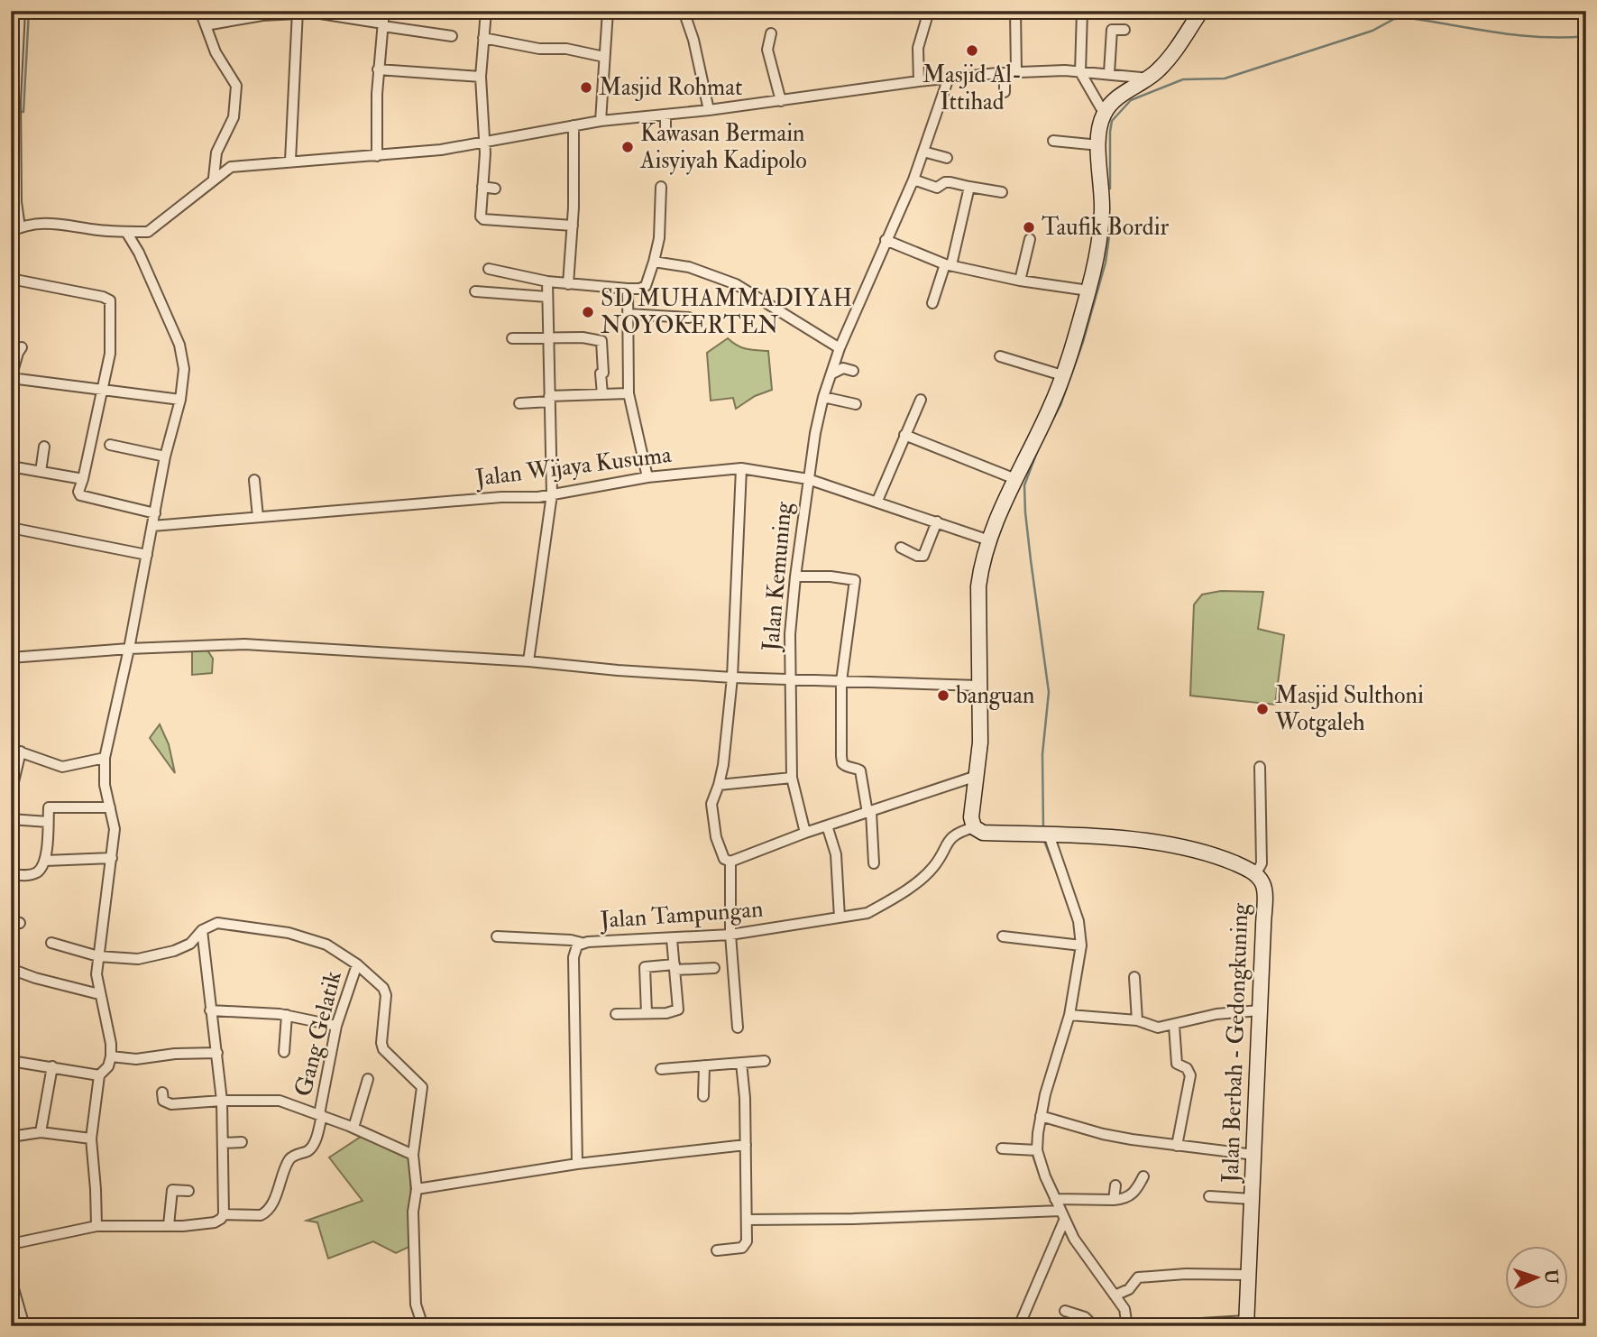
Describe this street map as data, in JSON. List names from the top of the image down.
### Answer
{
  "streets": {
    "main road": ["Jalan Berbah - Gedongkuning"],
    "street": [
      "Jalan Wijaya Kusuma",
      "Jalan Kemuning",
      "Jalan Tampungan",
      "Gang Gelatik"
    ]
  },
  "crossings": [
    ["Jalan Wijaya Kusuma", "Jalan Kemuning"],
    ["Jalan Tampungan", "Jalan Berbah - Gedongkuning"]
  ],
  "places": [
    "Masjid Al- Ittihad",
    "Masjid Rohmat",
    "Kawasan Bermain Aisyiyah Kadipolo",
    "Taufik Bordir",
    "SD MUHAMMADIYAH NOYOKERTEN",
    "banguan",
    "Masjid Sulthoni Wotgaleh"
  ],
  "north": "right"
}
